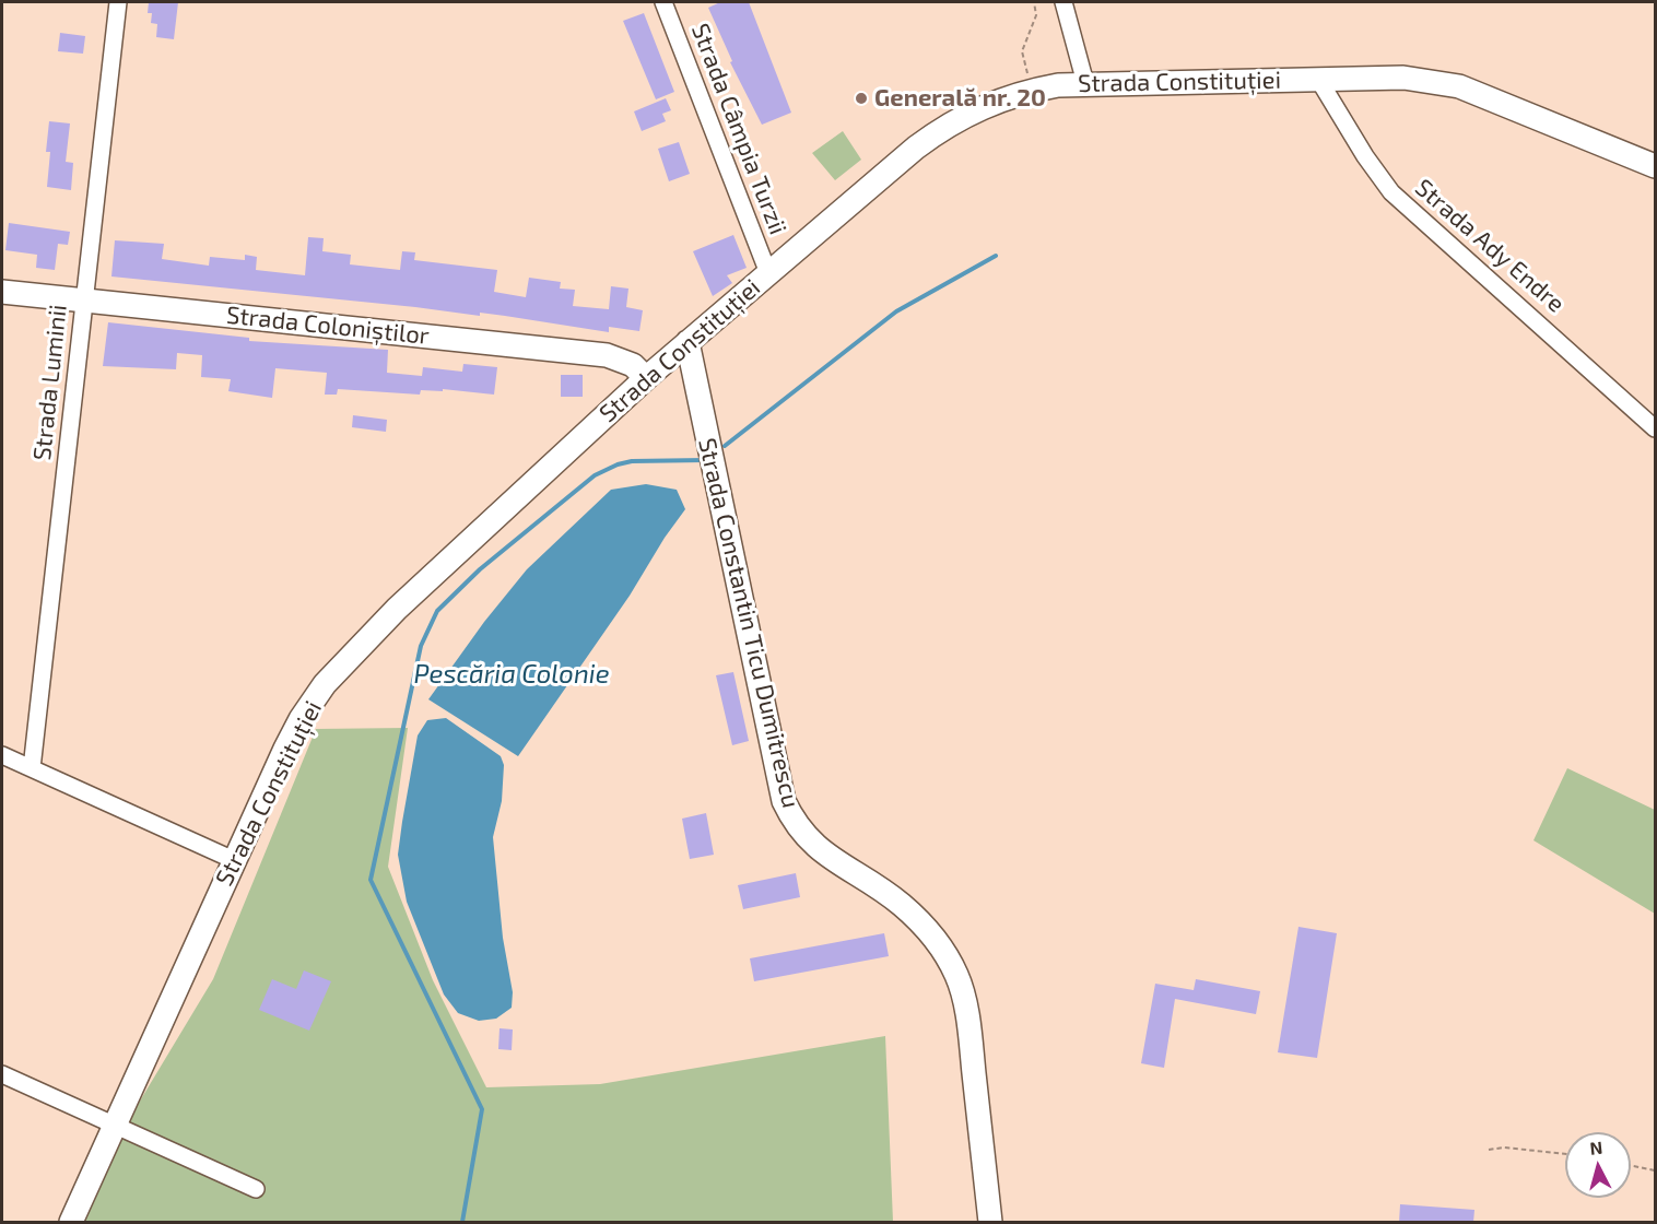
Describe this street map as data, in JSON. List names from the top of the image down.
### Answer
{
  "streets": {
    "street": [
      "Strada Constituției",
      "Strada Câmpia Turzii",
      "Strada Ady Endre",
      "Strada Coloniștilor",
      "Strada Luminii",
      "Strada Constantin Ticu Dumitrescu"
    ]
  },
  "crossings": [
    ["Strada Constituției", "Strada Câmpia Turzii"],
    ["Strada Constituției", "Strada Ady Endre"],
    ["Strada Constituției", "Strada Coloniștilor"],
    ["Strada Constituției", "Strada Constantin Ticu Dumitrescu"],
    ["Strada Coloniștilor", "Strada Luminii"]
  ],
  "water": ["Pescăria Colonie"],
  "places": ["Generală nr. 20"],
  "north": "top"
}
